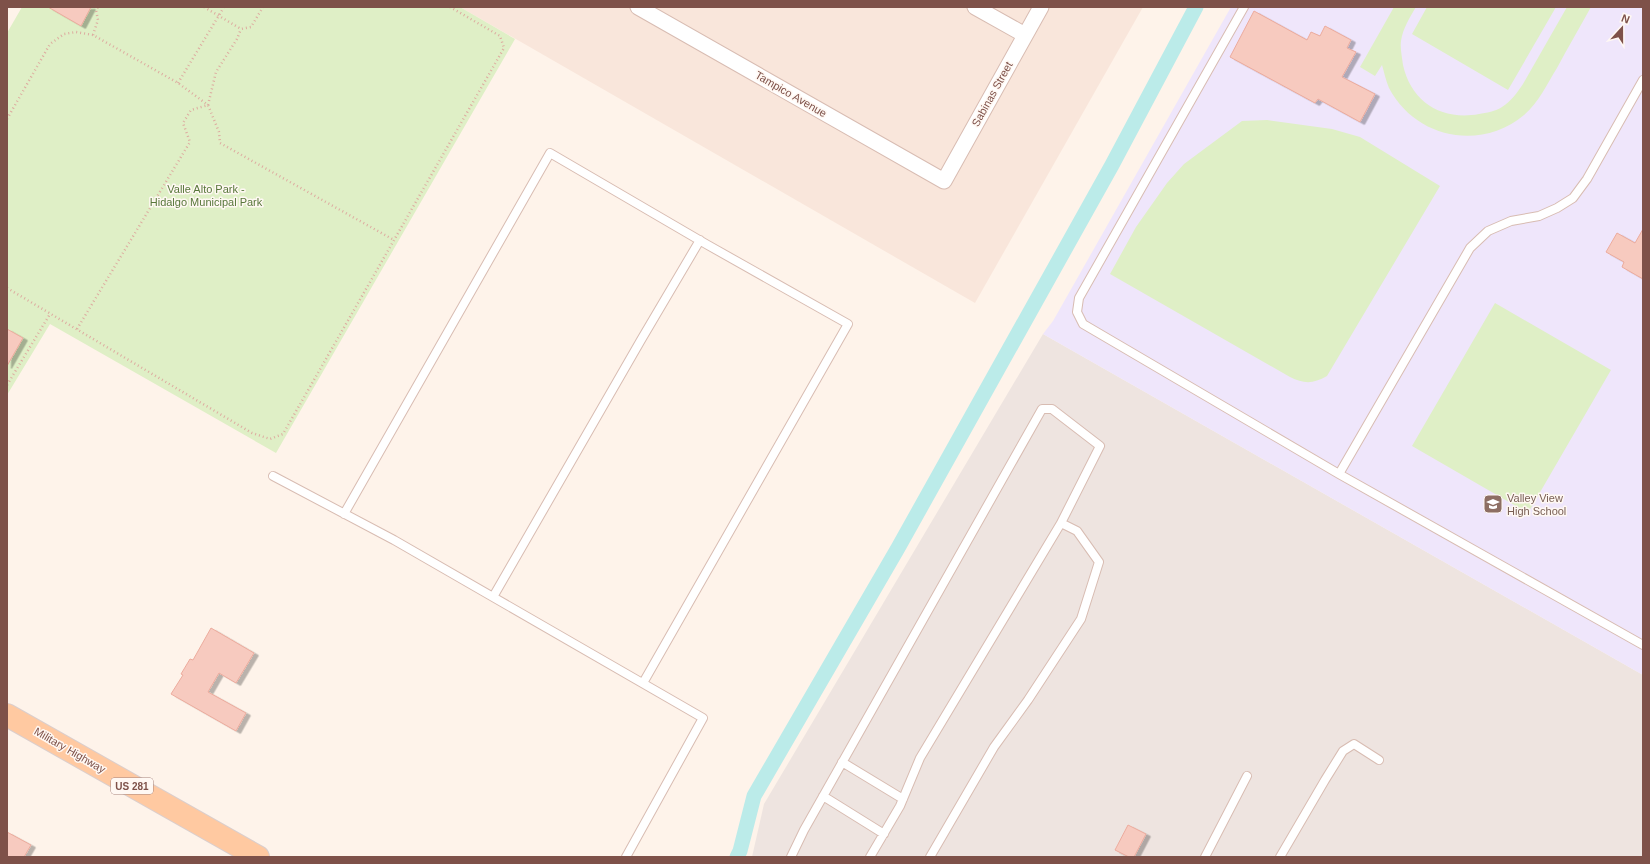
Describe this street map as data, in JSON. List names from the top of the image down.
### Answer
{
  "streets": {
    "main road": ["Military Highway", "US 281"],
    "street": ["Tampico Avenue", "Sabinas Street"]
  },
  "crossings": [
    ["Tampico Avenue", "Sabinas Street"]
  ],
  "parks": ["Valle Alto Park - Hidalgo Municipal Park"],
  "places": {
    "school or university": ["Valley View High School"]
  },
  "north": "top"
}
